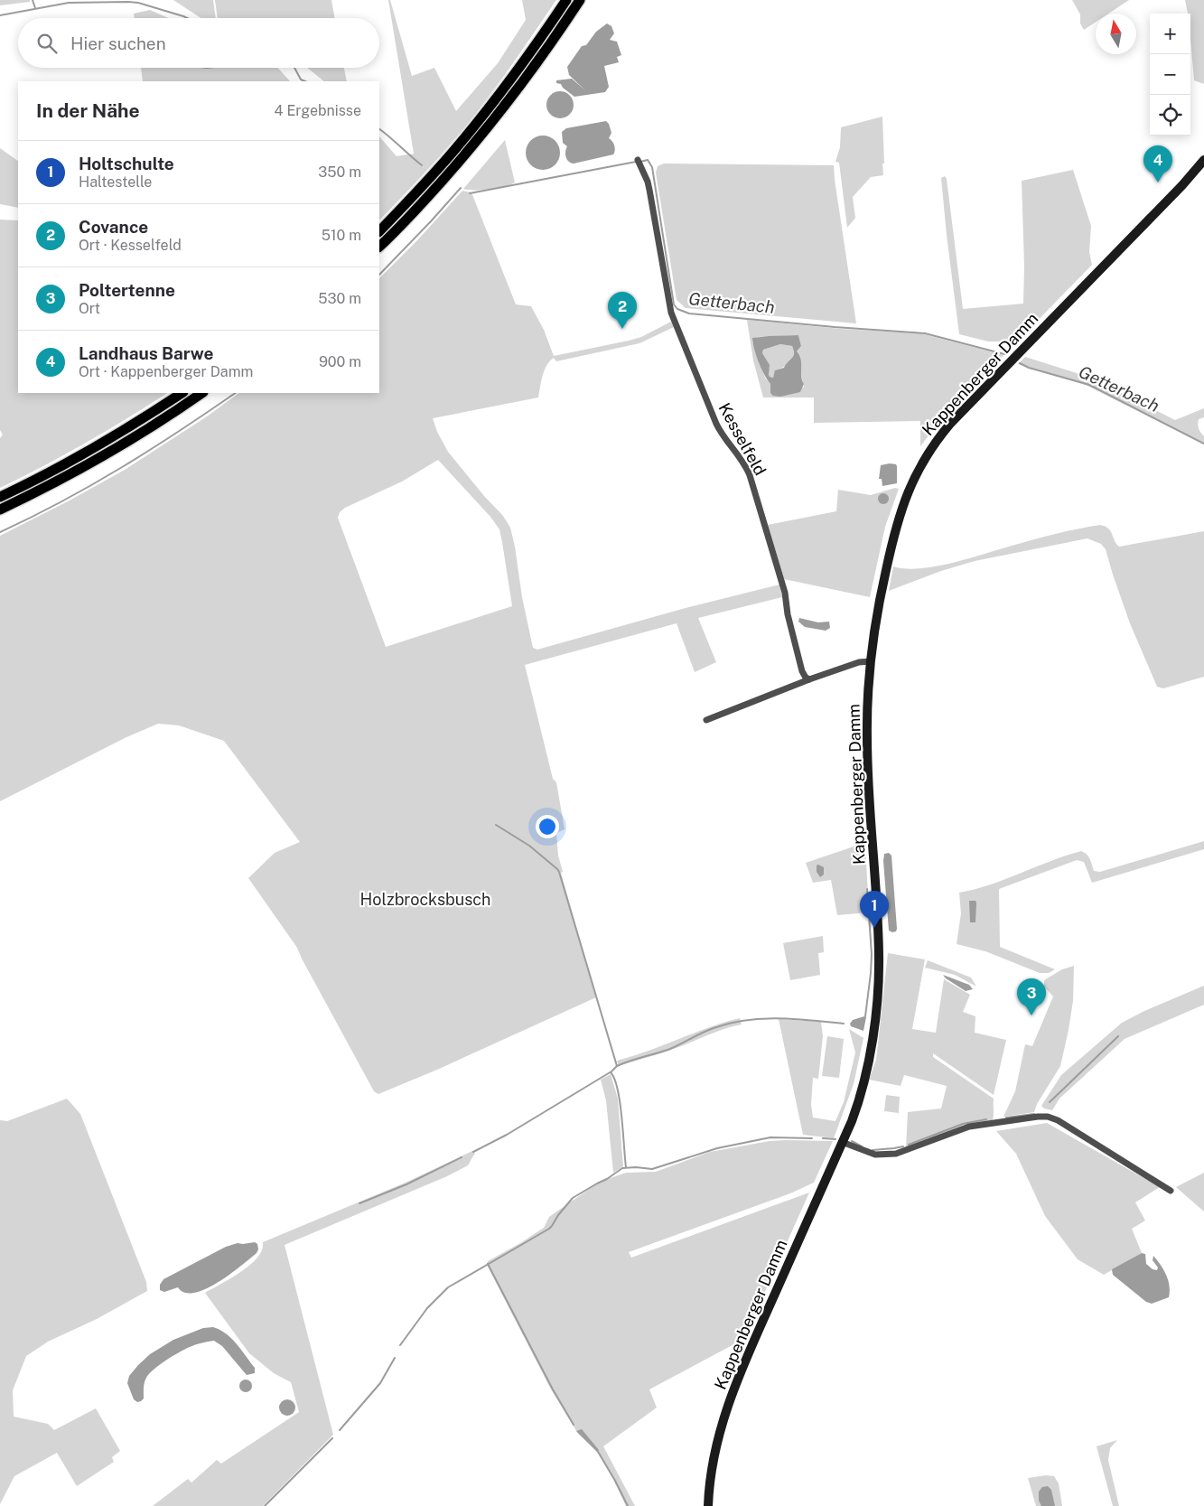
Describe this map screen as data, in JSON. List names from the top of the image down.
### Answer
{
  "streets": {
    "main road": ["Kappenberger Damm"],
    "street": ["Kesselfeld"]
  },
  "water": ["Getterbach"],
  "parks": ["Holzbrocksbusch"],
  "north": "top",
  "page": {
    "map_buttons": ["+", "−"],
    "search": "Hier suchen",
    "heading": ["In der Nähe", "4 Ergebnisse"],
    "list": [
      {
        "mark": "1",
        "name": "Holtschulte",
        "note": "Haltestelle",
        "value": "350 m"
      },
      {
        "mark": "2",
        "name": "Covance",
        "note": "Ort · Kesselfeld",
        "value": "510 m"
      },
      {
        "mark": "3",
        "name": "Poltertenne",
        "note": "Ort",
        "value": "530 m"
      },
      {
        "mark": "4",
        "name": "Landhaus Barwe",
        "note": "Ort · Kappenberger Damm",
        "value": "900 m"
      }
    ],
    "pins": [
      "4",
      "2",
      "1",
      "3"
    ]
  }
}
